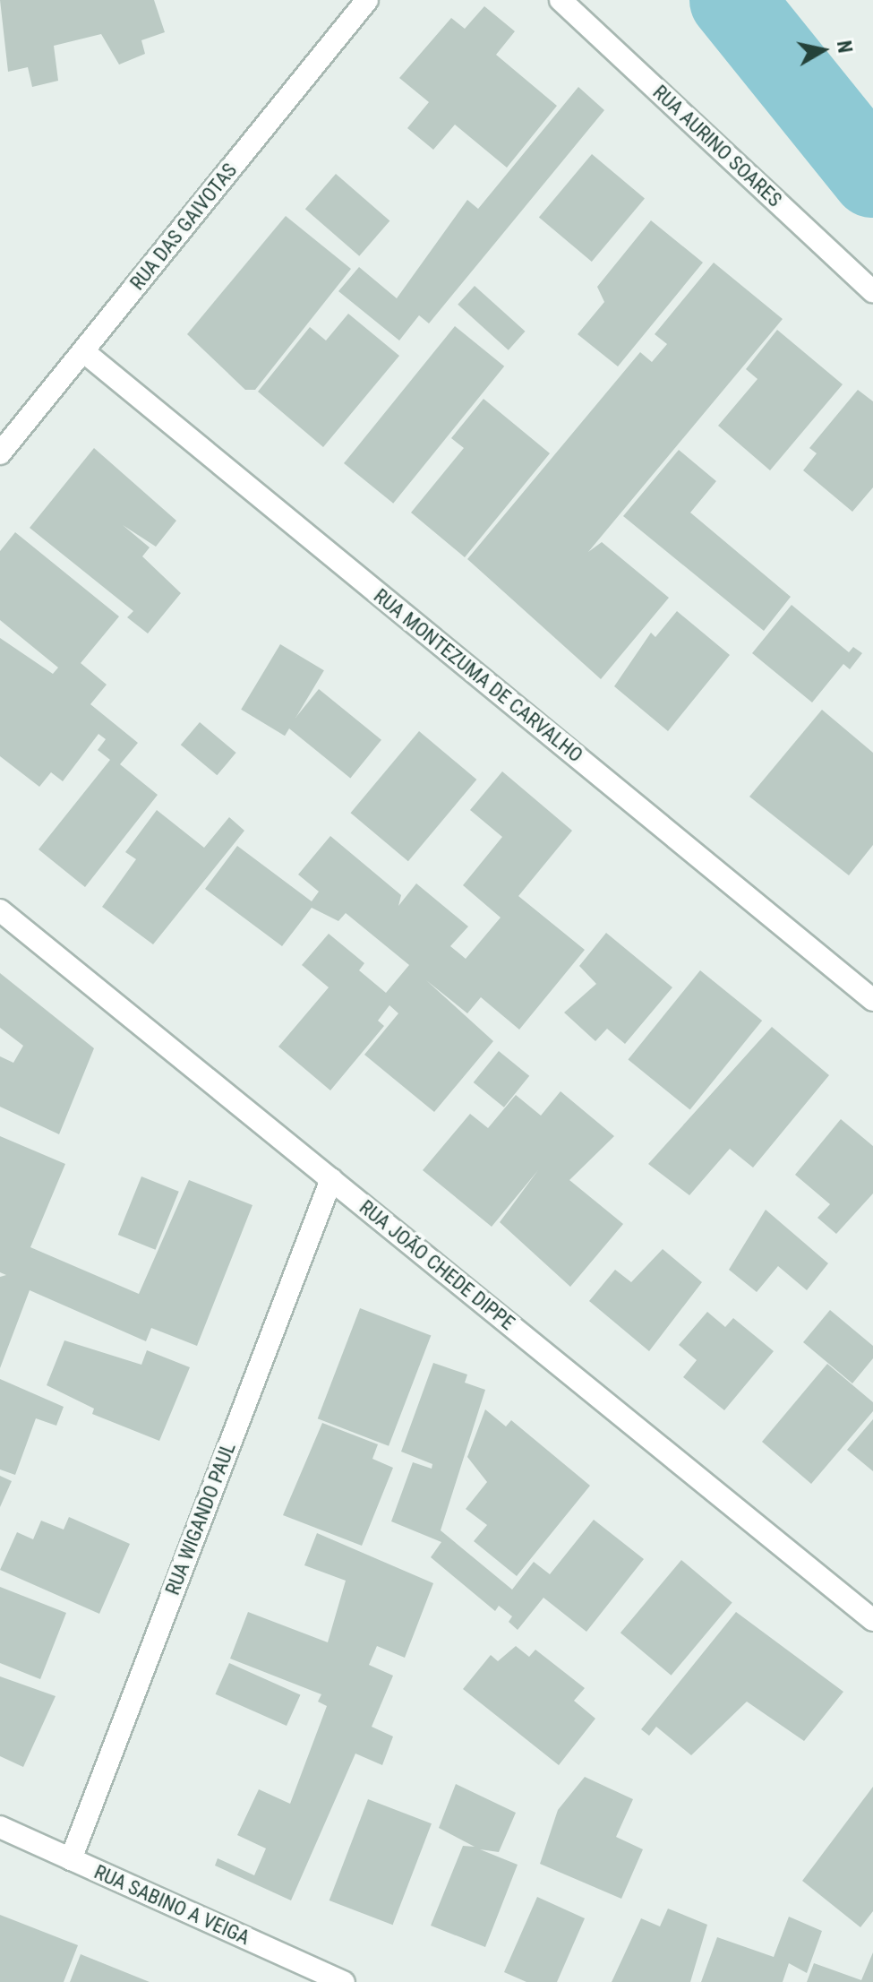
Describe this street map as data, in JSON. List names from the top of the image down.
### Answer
{
  "streets": {
    "street": [
      "RUA AURINO SOARES",
      "RUA DAS GAIVOTAS",
      "RUA MONTEZUMA DE CARVALHO",
      "RUA JOÃO CHEDE DIPPE",
      "RUA WIGANDO PAUL",
      "RUA SABINO A VEIGA"
    ]
  },
  "crossings": [
    ["RUA DAS GAIVOTAS", "RUA MONTEZUMA DE CARVALHO"],
    ["RUA JOÃO CHEDE DIPPE", "RUA WIGANDO PAUL"],
    ["RUA WIGANDO PAUL", "RUA SABINO A VEIGA"]
  ],
  "north": "right"
}
